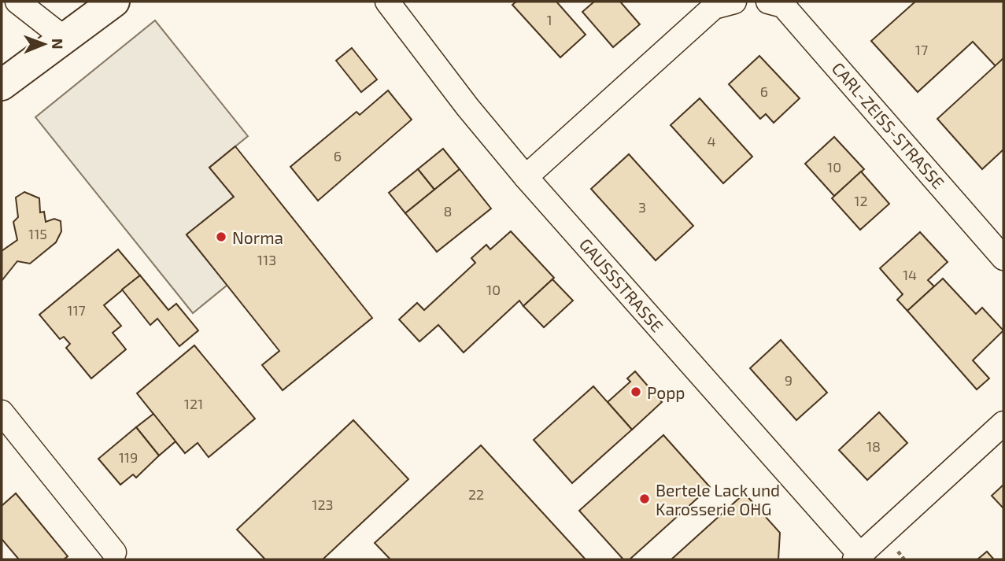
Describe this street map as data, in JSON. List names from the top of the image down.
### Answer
{
  "streets": {
    "street": ["CARL-ZEISS-STRASSE", "GAUSSSTRASSE"]
  },
  "places": ["Norma", "Popp", "Bertele Lack und Karosserie OHG"],
  "house_numbers": [
    "1",
    "17",
    "6",
    "4",
    "6",
    "10",
    "12",
    "3",
    "8",
    "115",
    "113",
    "14",
    "10",
    "117",
    "9",
    "121",
    "18",
    "119",
    "22",
    "123"
  ],
  "north": "right"
}
